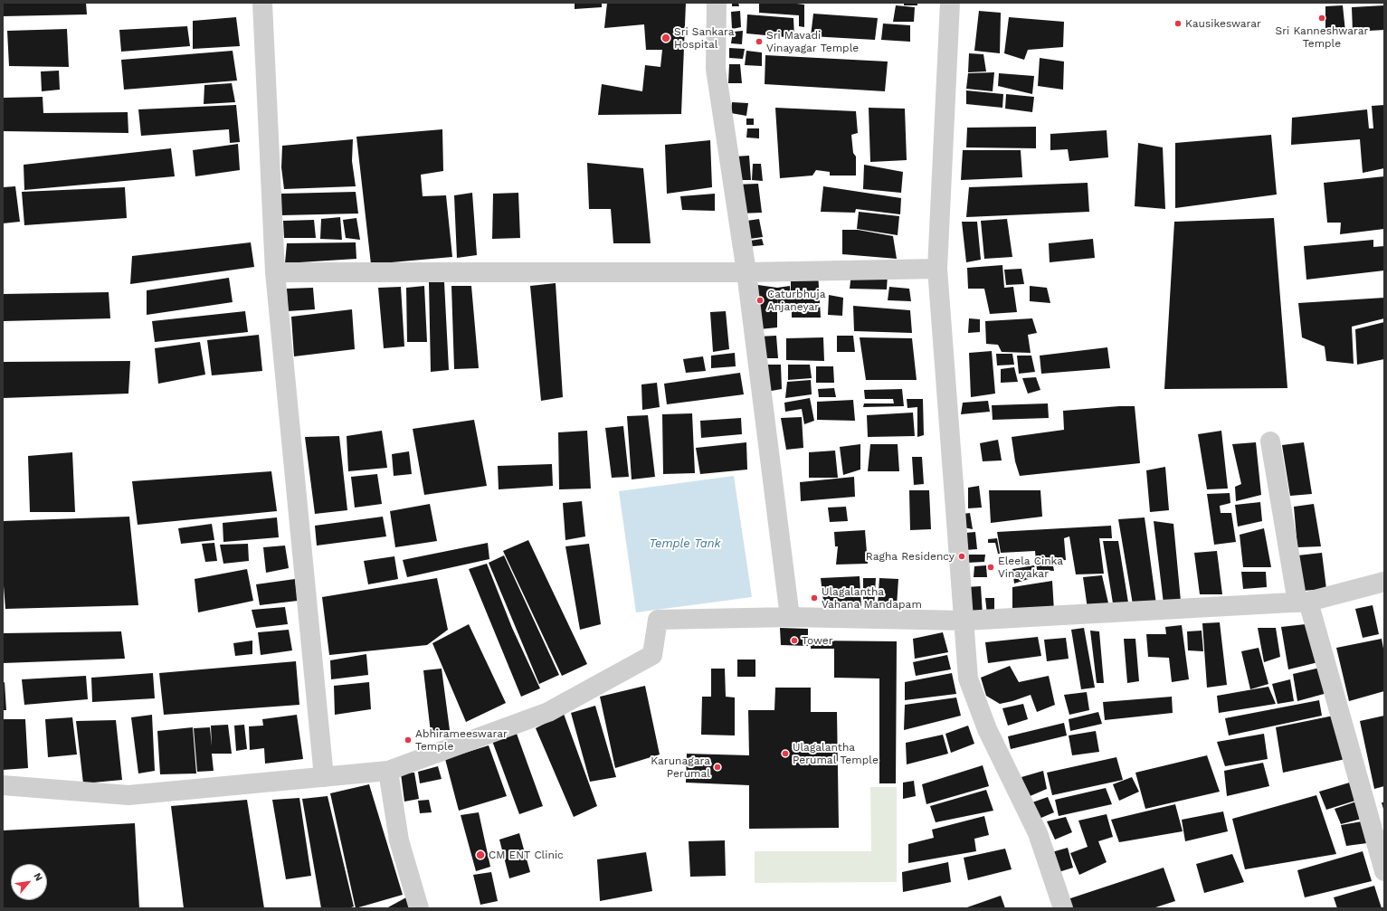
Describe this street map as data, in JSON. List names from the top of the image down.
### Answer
{
  "water": ["Temple Tank"],
  "places": [
    "Sri Kanneshwarar Temple",
    "Kausikeswarar",
    "Sri Sankara Hospital",
    "Sri Mavadi Vinayagar Temple",
    "Caturbhuja Anjaneyar",
    "Ragha Residency",
    "Eleela Cinka Vinayakar",
    "Ulagalantha Vahana Mandapam",
    "Tower",
    "Abhirameeswarar Temple",
    "Ulagalantha Perumal Temple",
    "Karunagara Perumal",
    "CM ENT Clinic"
  ],
  "north": "top right"
}
